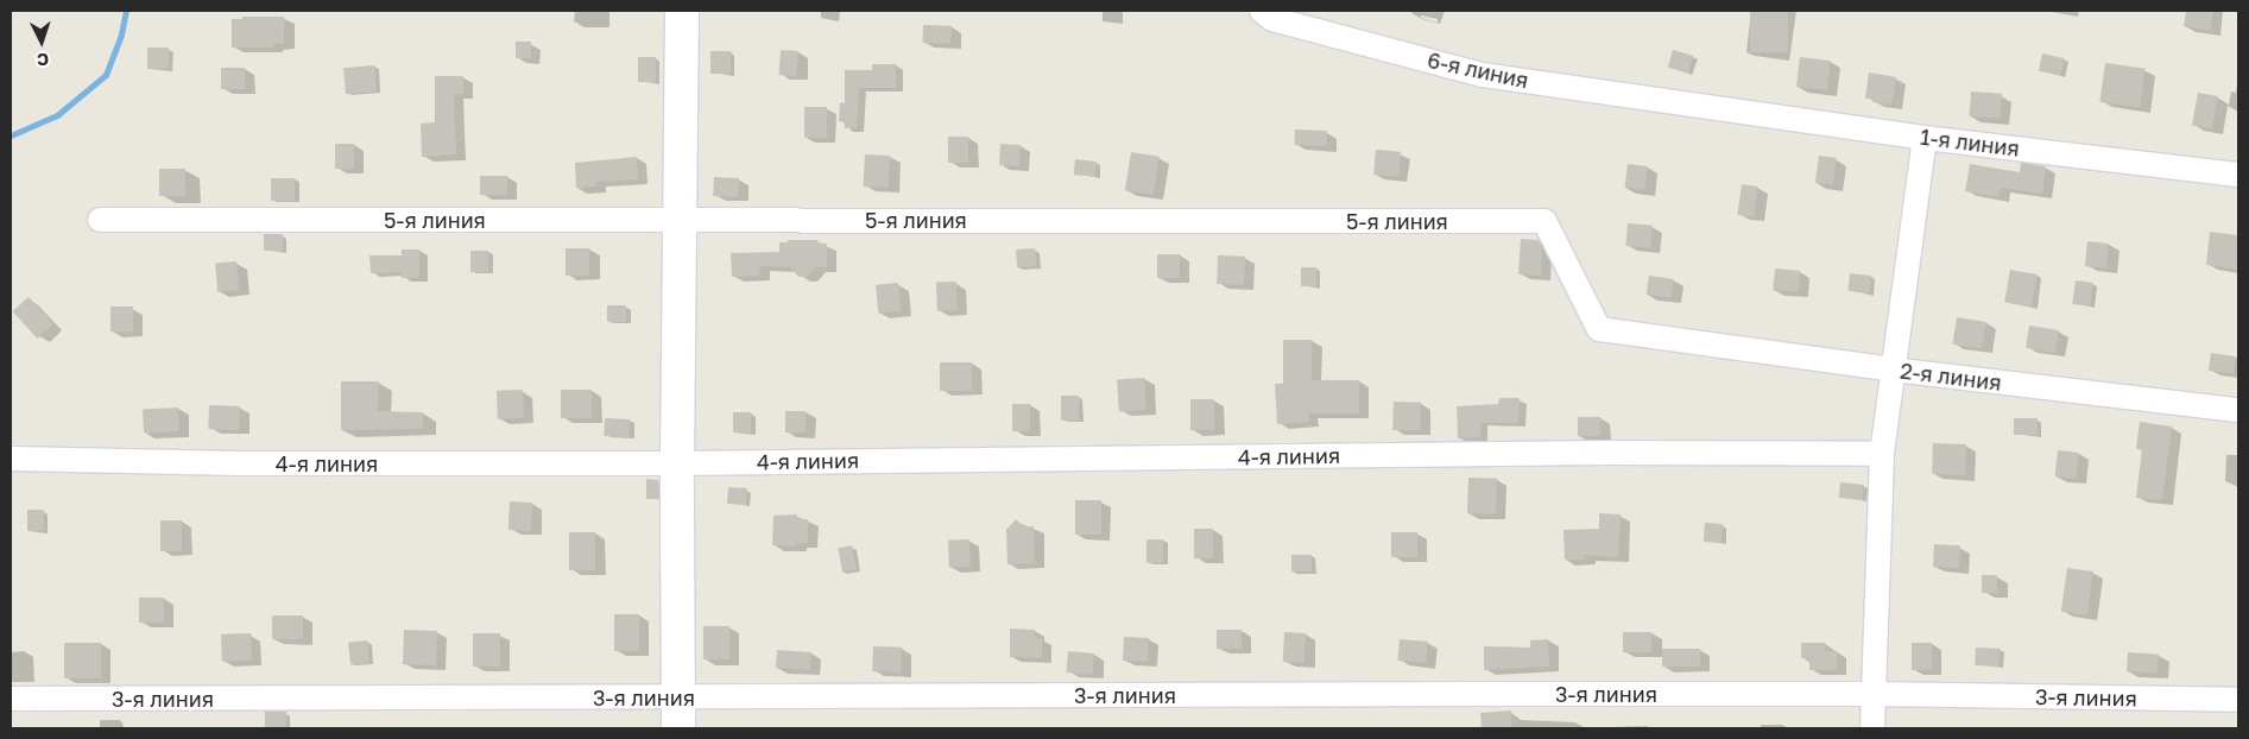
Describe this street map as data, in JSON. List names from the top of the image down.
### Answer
{
  "streets": {
    "street": [
      "6-я линия",
      "1-я линия",
      "5-я линия",
      "2-я линия",
      "4-я линия",
      "3-я линия"
    ]
  },
  "crossings": [
    ["6-я линия", "1-я линия"],
    ["5-я линия", "2-я линия"]
  ],
  "north": "bottom"
}
